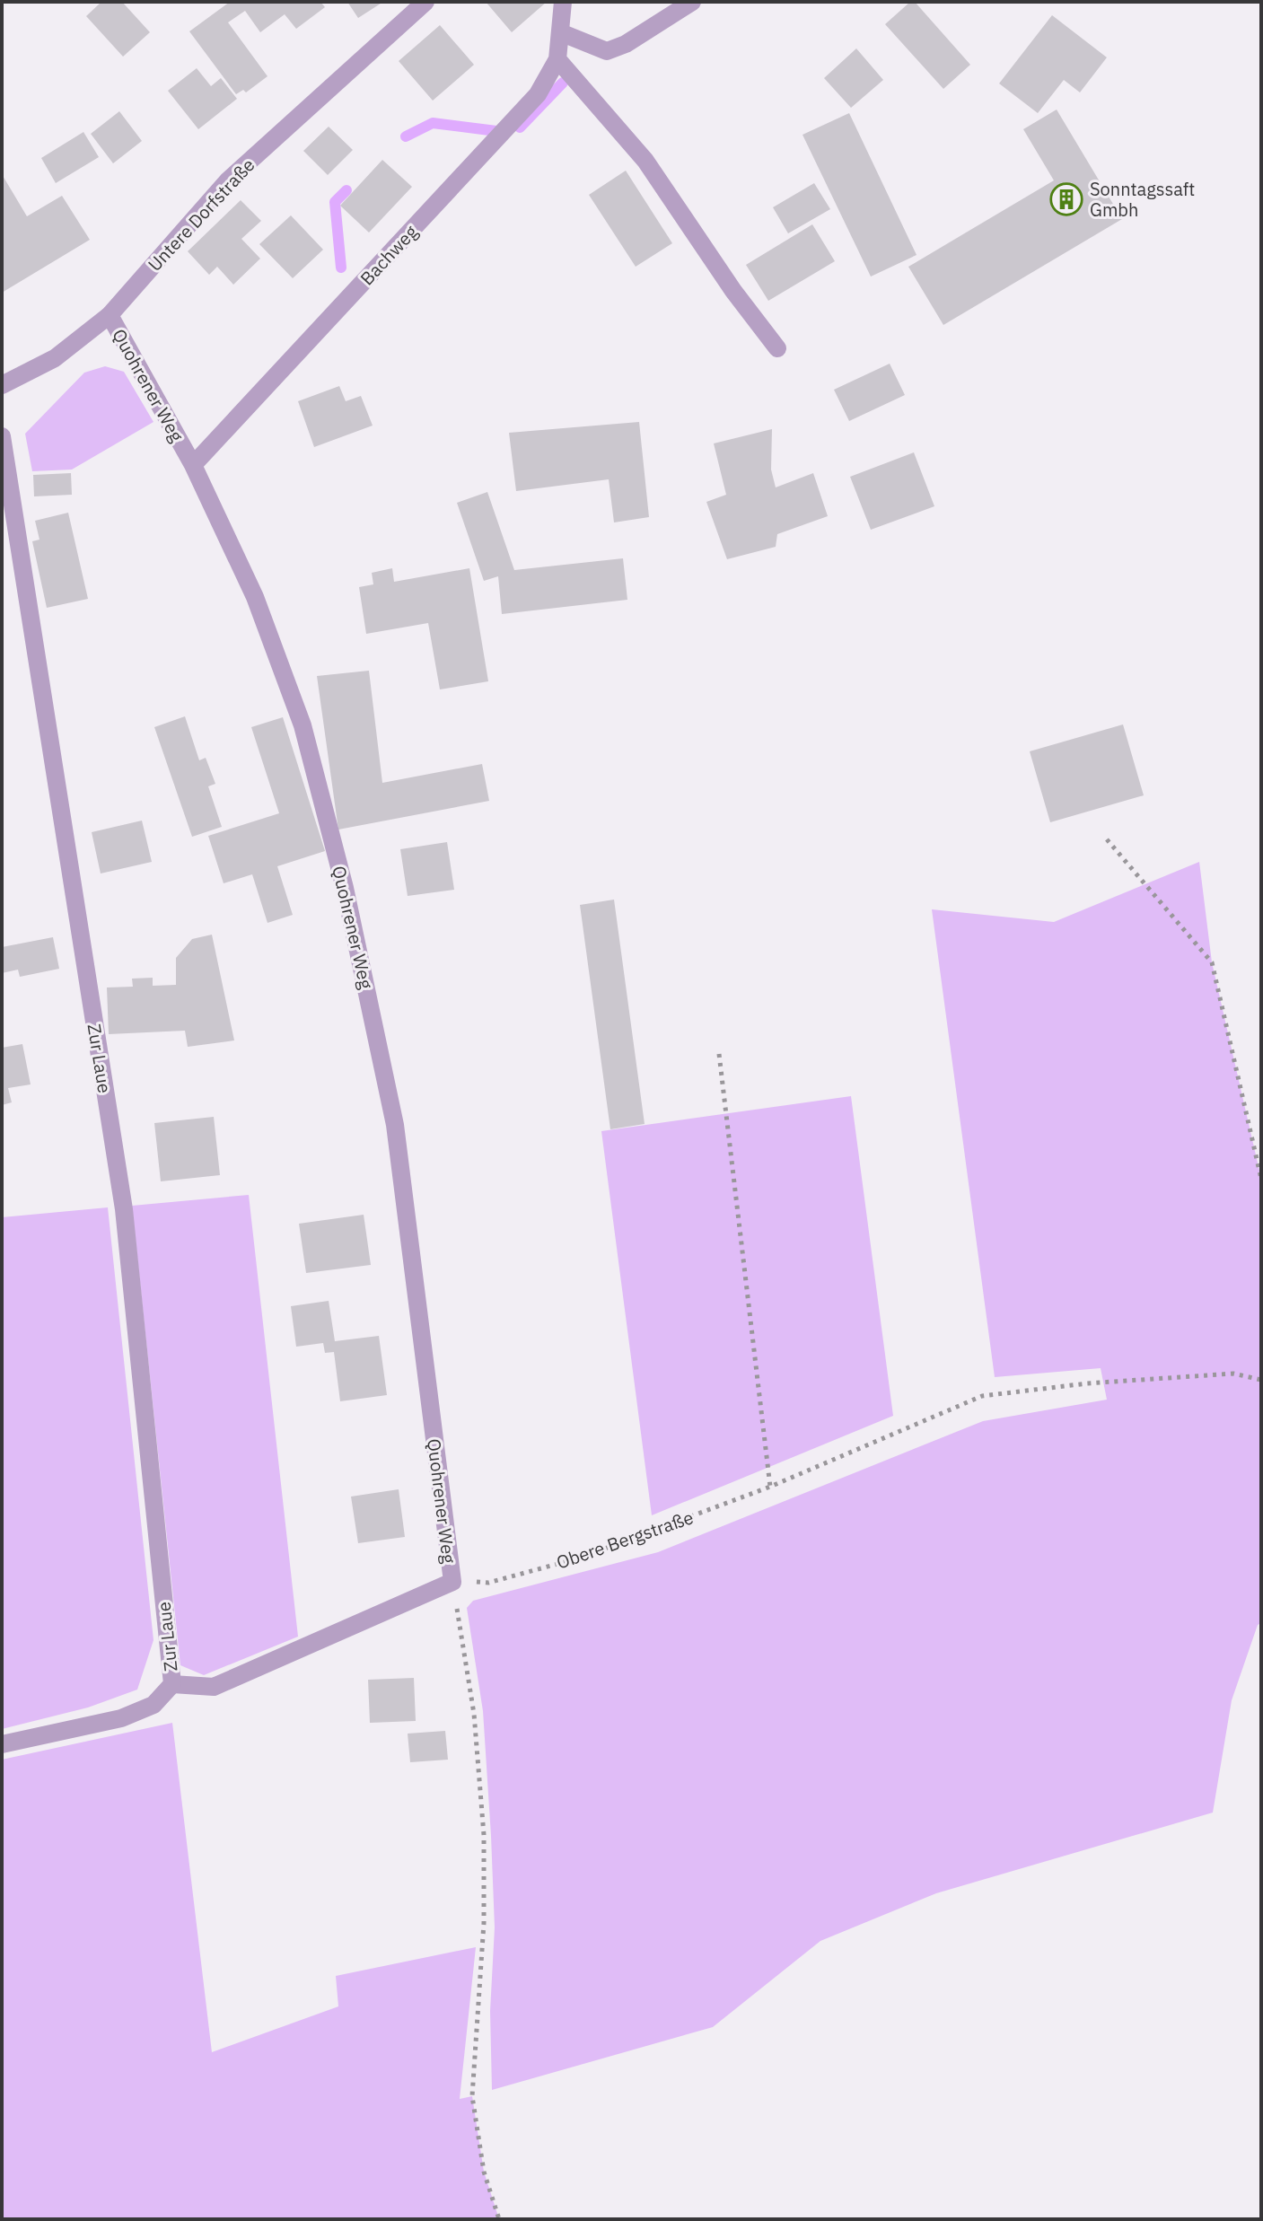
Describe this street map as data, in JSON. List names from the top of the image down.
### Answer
{
  "streets": {
    "street": [
      "Untere Dorfstraße",
      "Bachweg",
      "Quohrener Weg",
      "Zur Laue"
    ],
    "path": ["Obere Bergstraße"]
  },
  "crossings": [
    ["Untere Dorfstraße", "Quohrener Weg"],
    ["Bachweg", "Quohrener Weg"],
    ["Quohrener Weg", "Obere Bergstraße"]
  ],
  "places": {
    "building": ["Sonntagssaft Gmbh"]
  }
}
